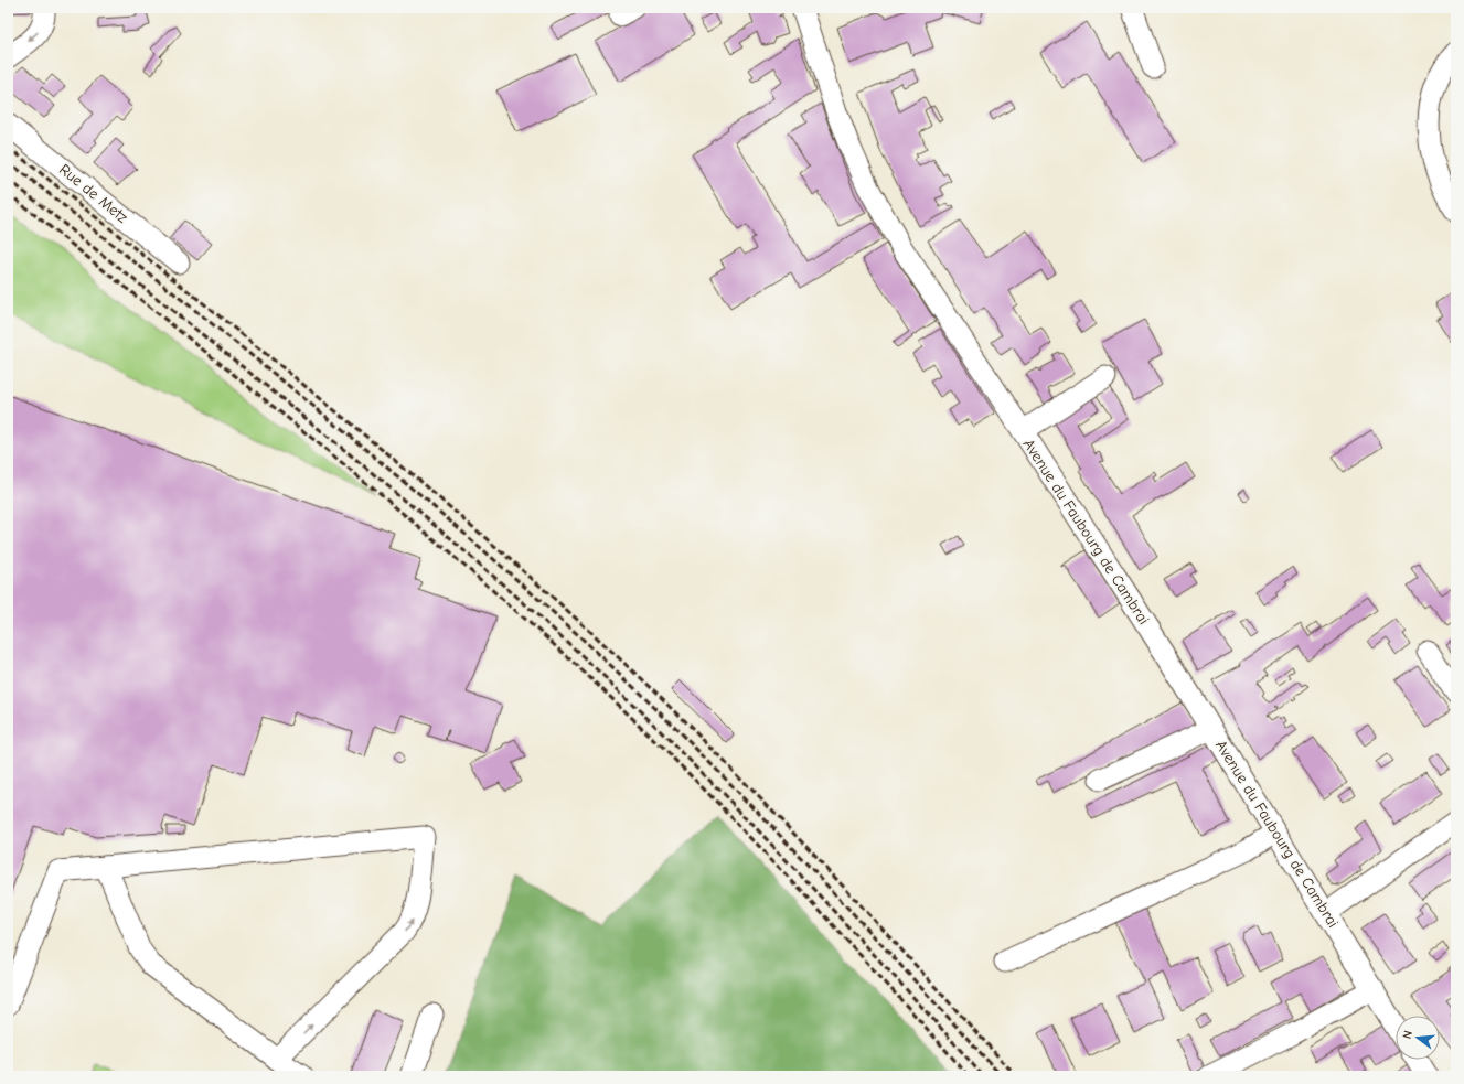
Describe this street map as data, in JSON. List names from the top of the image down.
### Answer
{
  "streets": {
    "street": ["Rue de Metz", "Avenue du Faubourg de Cambrai"]
  },
  "north": "left"
}
